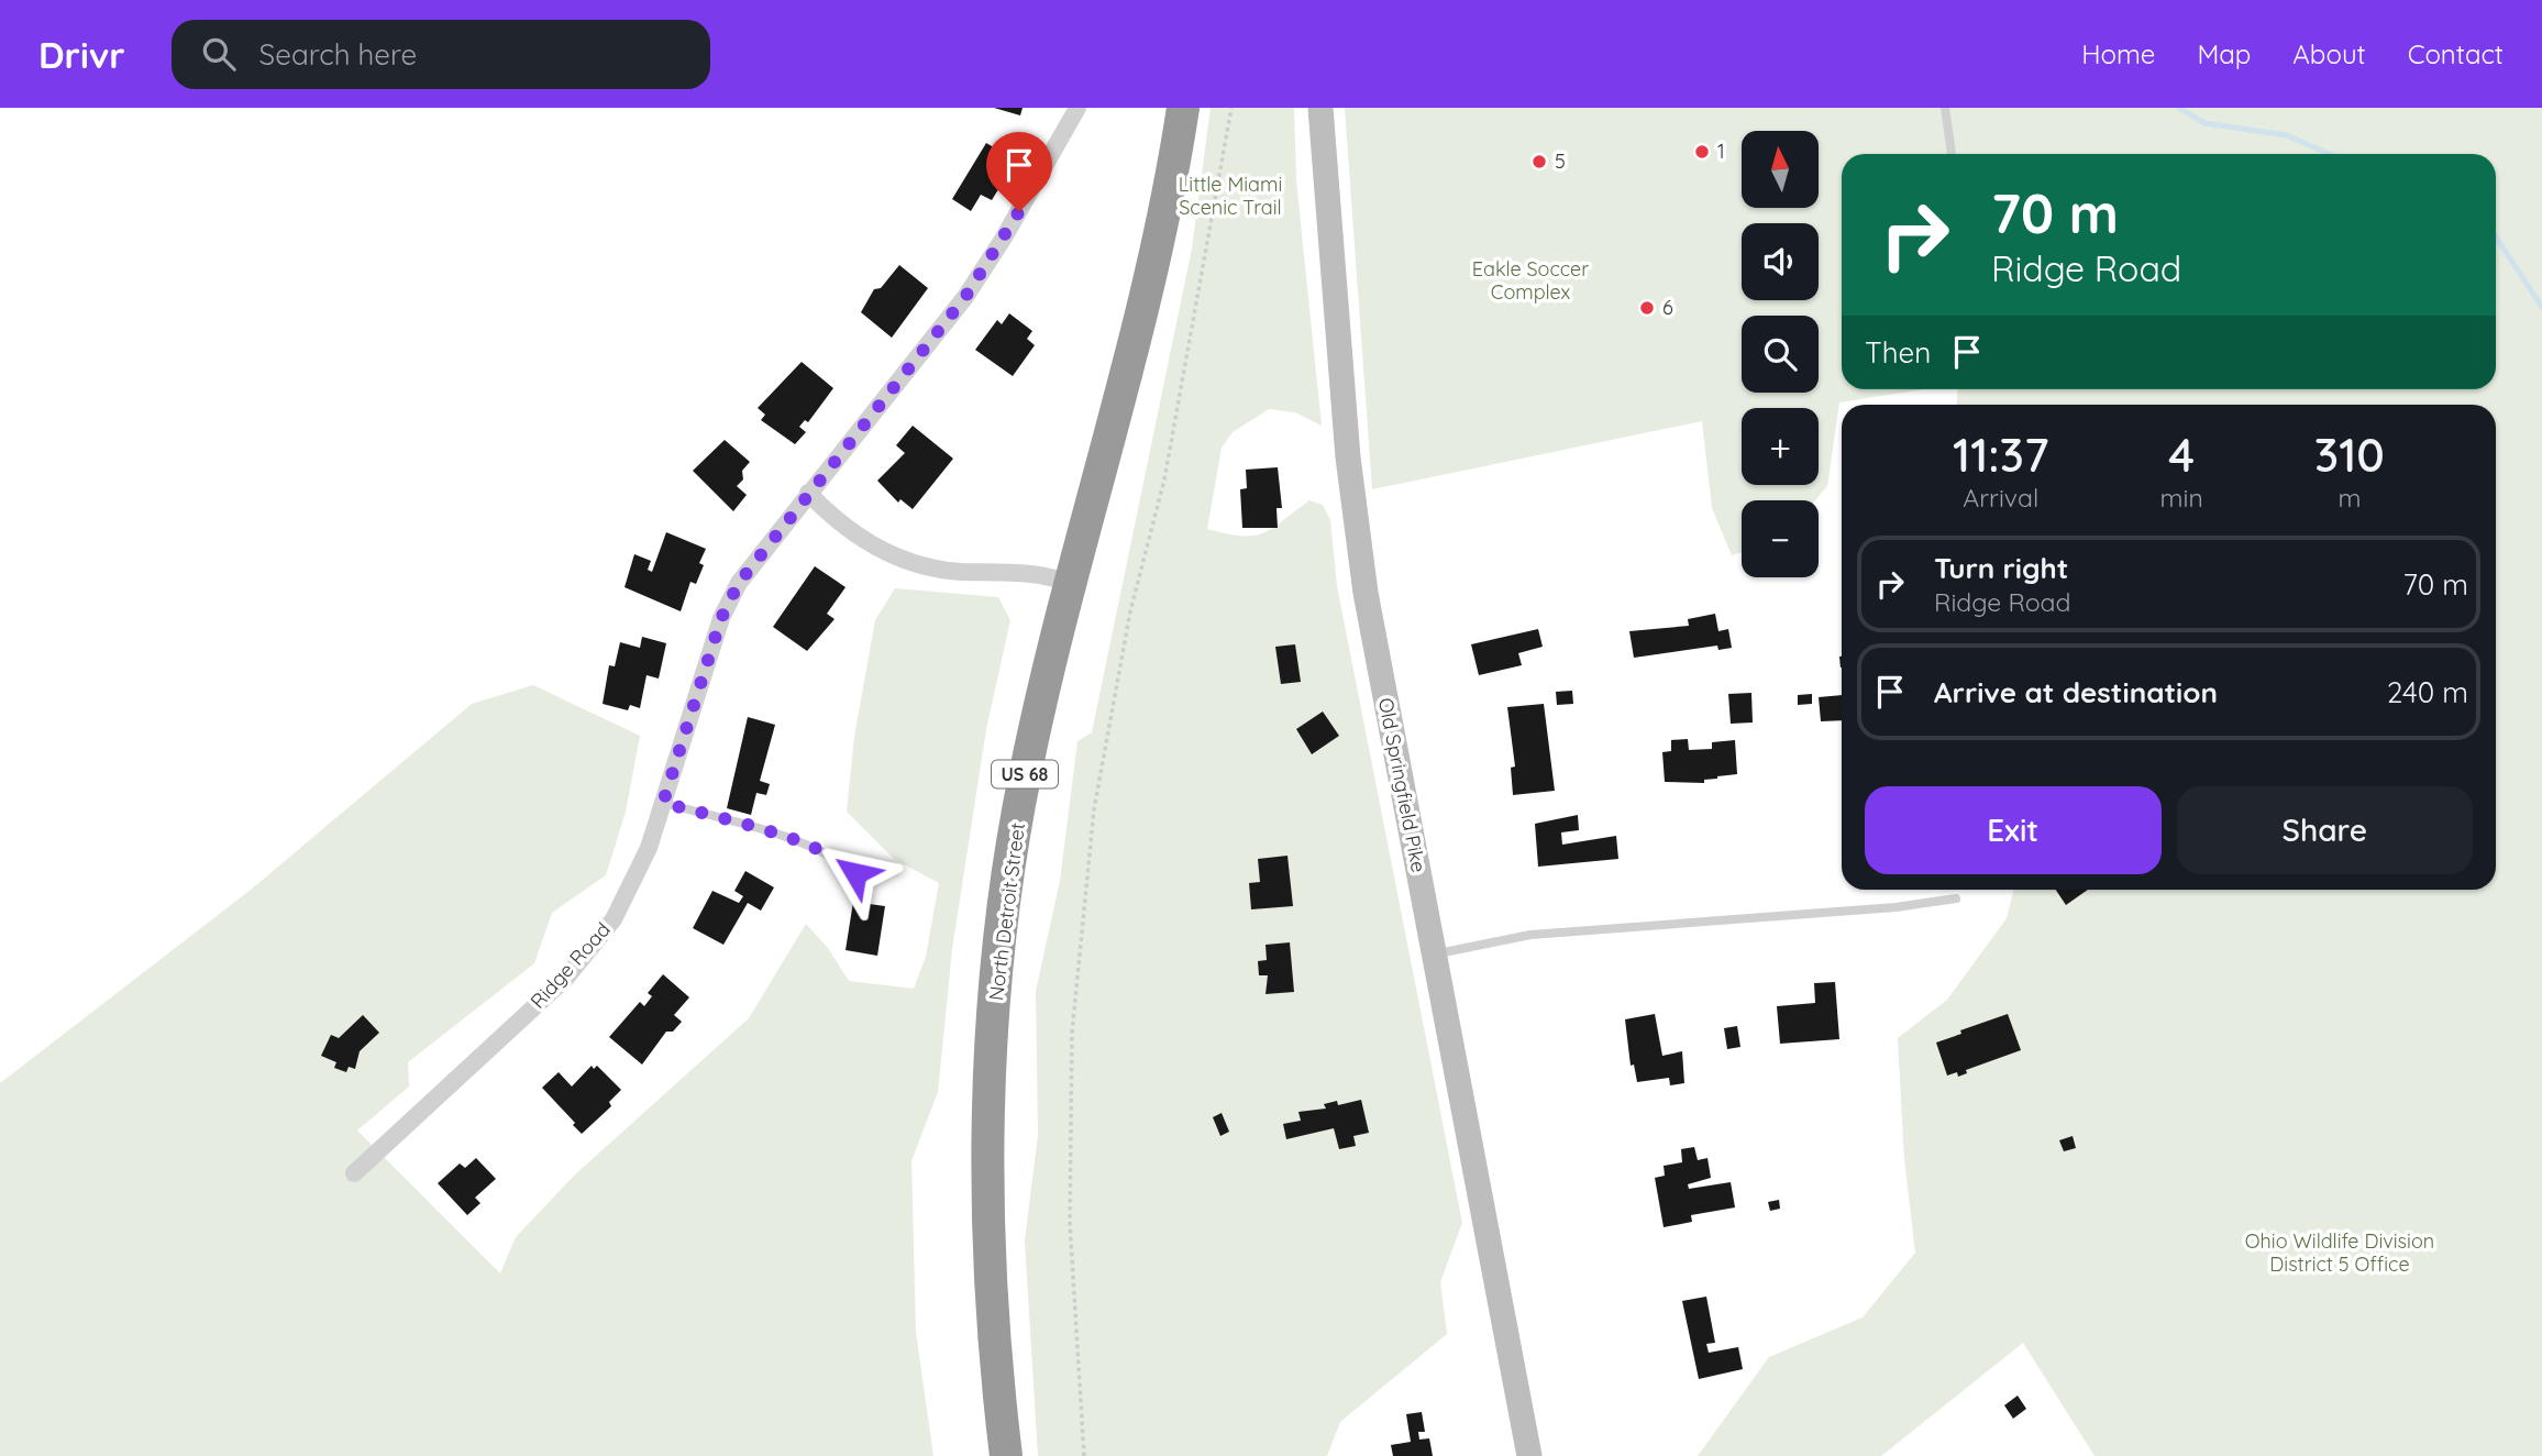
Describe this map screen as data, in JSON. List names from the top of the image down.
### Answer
{
  "streets": {
    "highway": ["US 68", "North Detroit Street"],
    "street": ["Old Springfield Pike", "Ridge Road"]
  },
  "parks": ["Little Miami Scenic Trail", "Eakle Soccer Complex", "Ohio Wildlife Division District 5 Office"],
  "places": ["1", "5", "6"],
  "north": "top",
  "page": {
    "header": "Drivr",
    "search": "Search here",
    "nav": [
      "Home",
      "Map",
      "About",
      "Contact"
    ],
    "map_buttons": ["+", "−"],
    "turn": ["70 m", "Ridge Road"],
    "then": "Then",
    "eta": [
      "11:37",
      "Arrival",
      "4",
      "min",
      "310",
      "m"
    ],
    "list": [
      {
        "name": "Turn right",
        "note": "Ridge Road",
        "value": "70 m"
      },
      {
        "name": "Arrive at destination",
        "value": "240 m"
      }
    ],
    "buttons": ["Exit", "Share"]
  }
}
